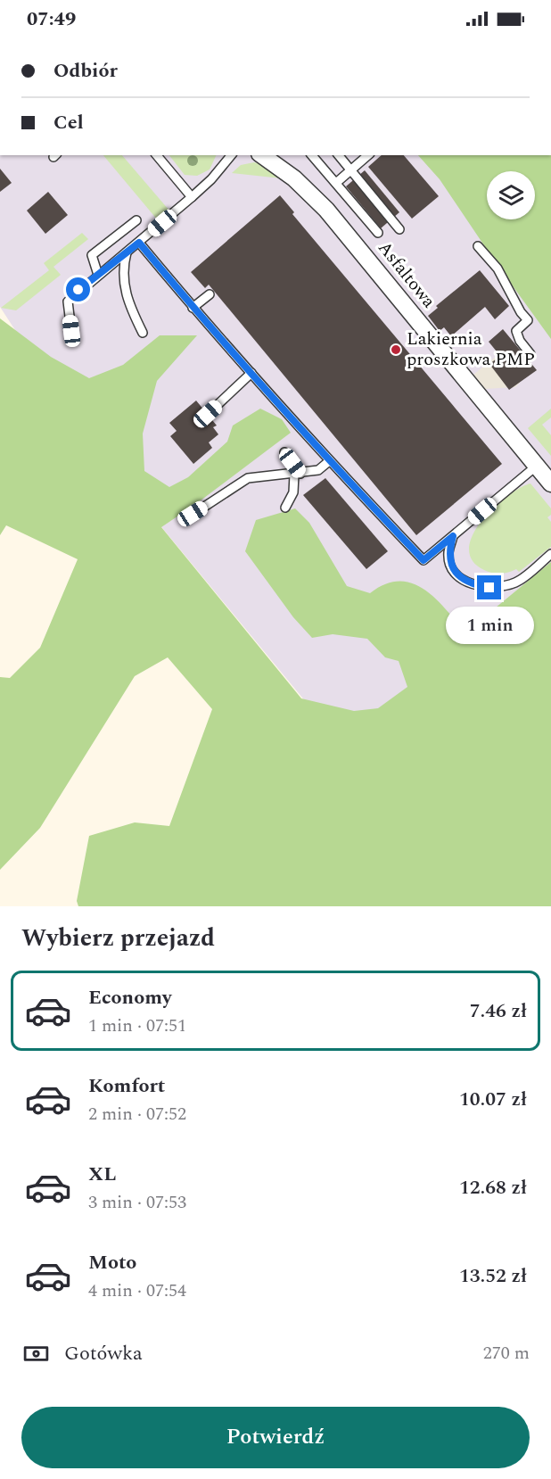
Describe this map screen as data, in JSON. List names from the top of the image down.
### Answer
{
  "streets": {
    "street": ["Asfaltowa"]
  },
  "places": ["Lakiernia proszkowa PMP"],
  "page": {
    "status": "07:49",
    "banner": ["Odbiór", "Cel"],
    "bubble": "1 min",
    "heading": "Wybierz przejazd",
    "list": [
      {
        "name": "Economy",
        "note": "1 min · 07:51",
        "value": "7.46 zł"
      },
      {
        "name": "Komfort",
        "note": "2 min · 07:52",
        "value": "10.07 zł"
      },
      {
        "name": "XL",
        "note": "3 min · 07:53",
        "value": "12.68 zł"
      },
      {
        "name": "Moto",
        "note": "4 min · 07:54",
        "value": "13.52 zł"
      }
    ],
    "pay": ["Gotówka", "270 m"],
    "buttons": "Potwierdź"
  }
}
